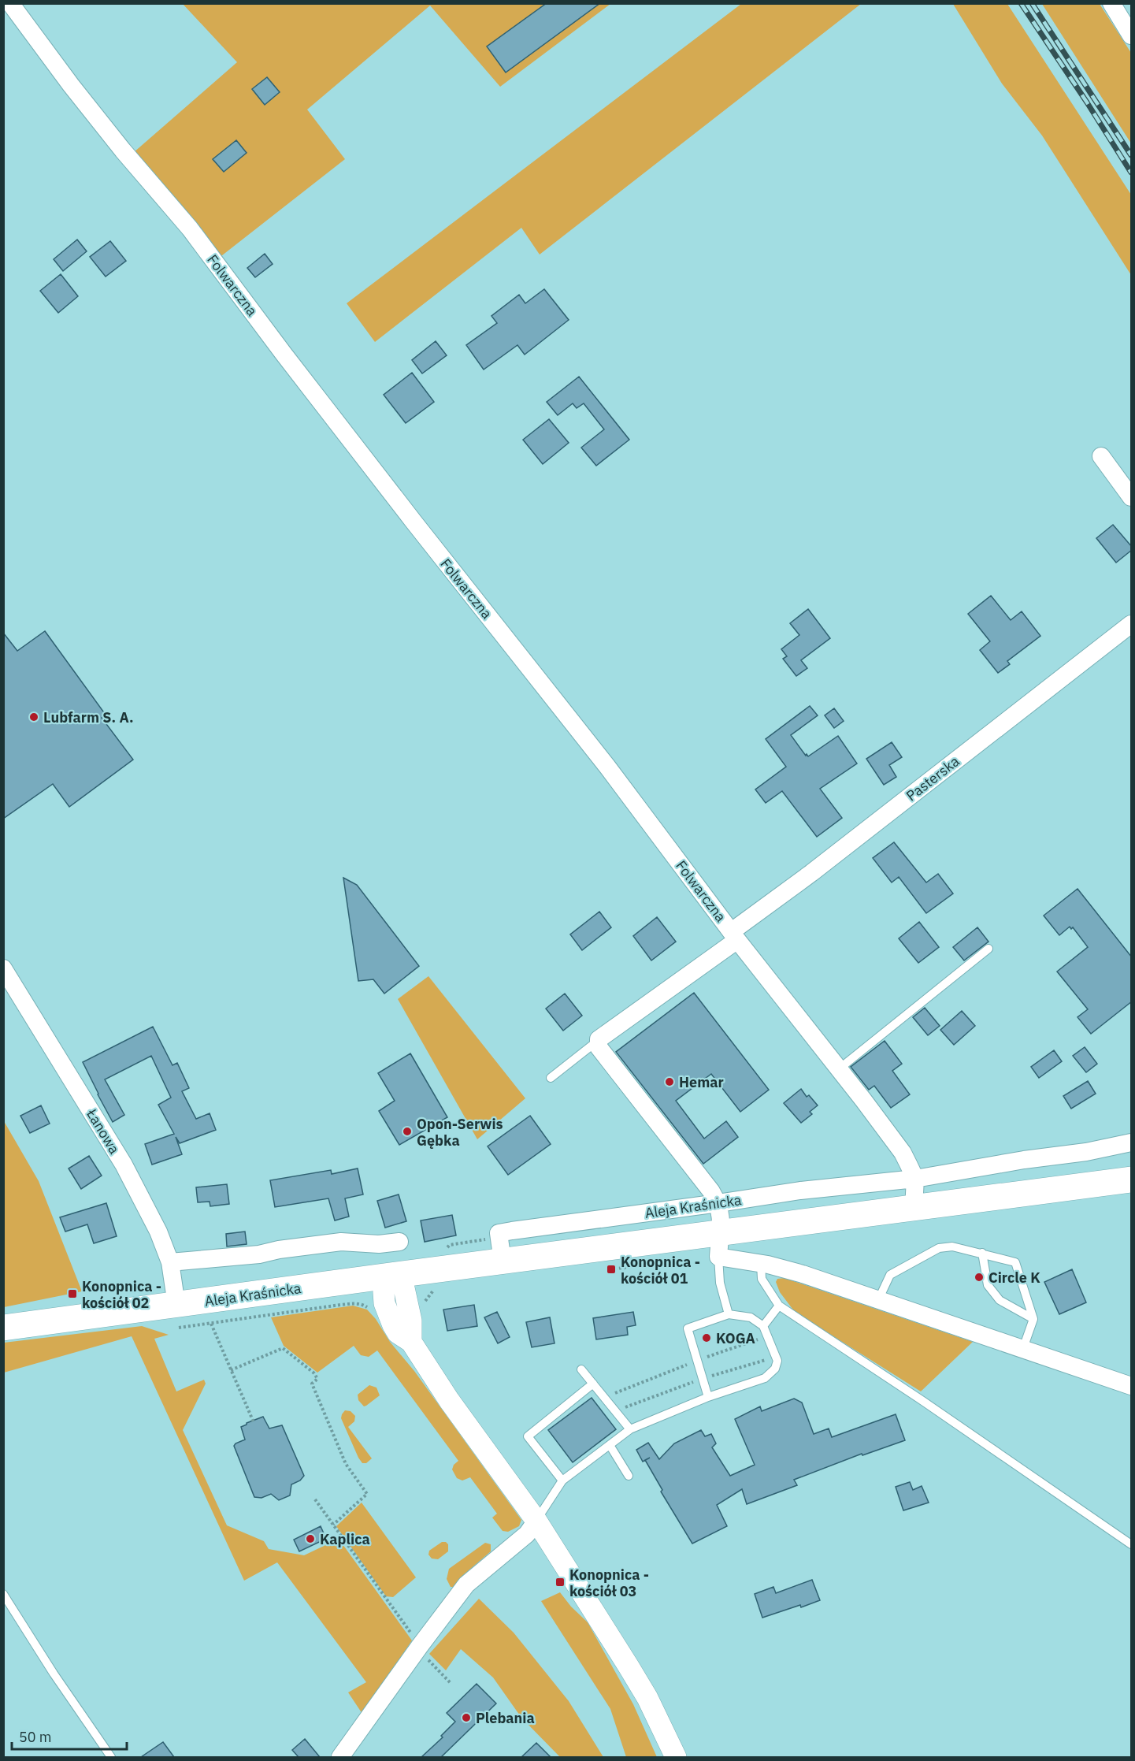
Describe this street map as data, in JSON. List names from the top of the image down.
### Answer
{
  "streets": {
    "main road": ["Aleja Kraśnicka"],
    "street": ["Folwarczna", "Pasterska", "Łanowa"]
  },
  "crossings": [
    ["Folwarczna", "Pasterska"],
    ["Folwarczna", "Aleja Kraśnicka"],
    ["Łanowa", "Aleja Kraśnicka"]
  ],
  "places": {
    "other": [
      "Lubfarm S. A.",
      "Hemar",
      "Opon-Serwis Gębka",
      "Circle K",
      "KOGA",
      "Kaplica",
      "Plebania"
    ],
    "transit": ["Konopnica - kościół 01", "Konopnica - kościół 02", "Konopnica - kościół 03"]
  },
  "scale_bar": "50 m"
}
